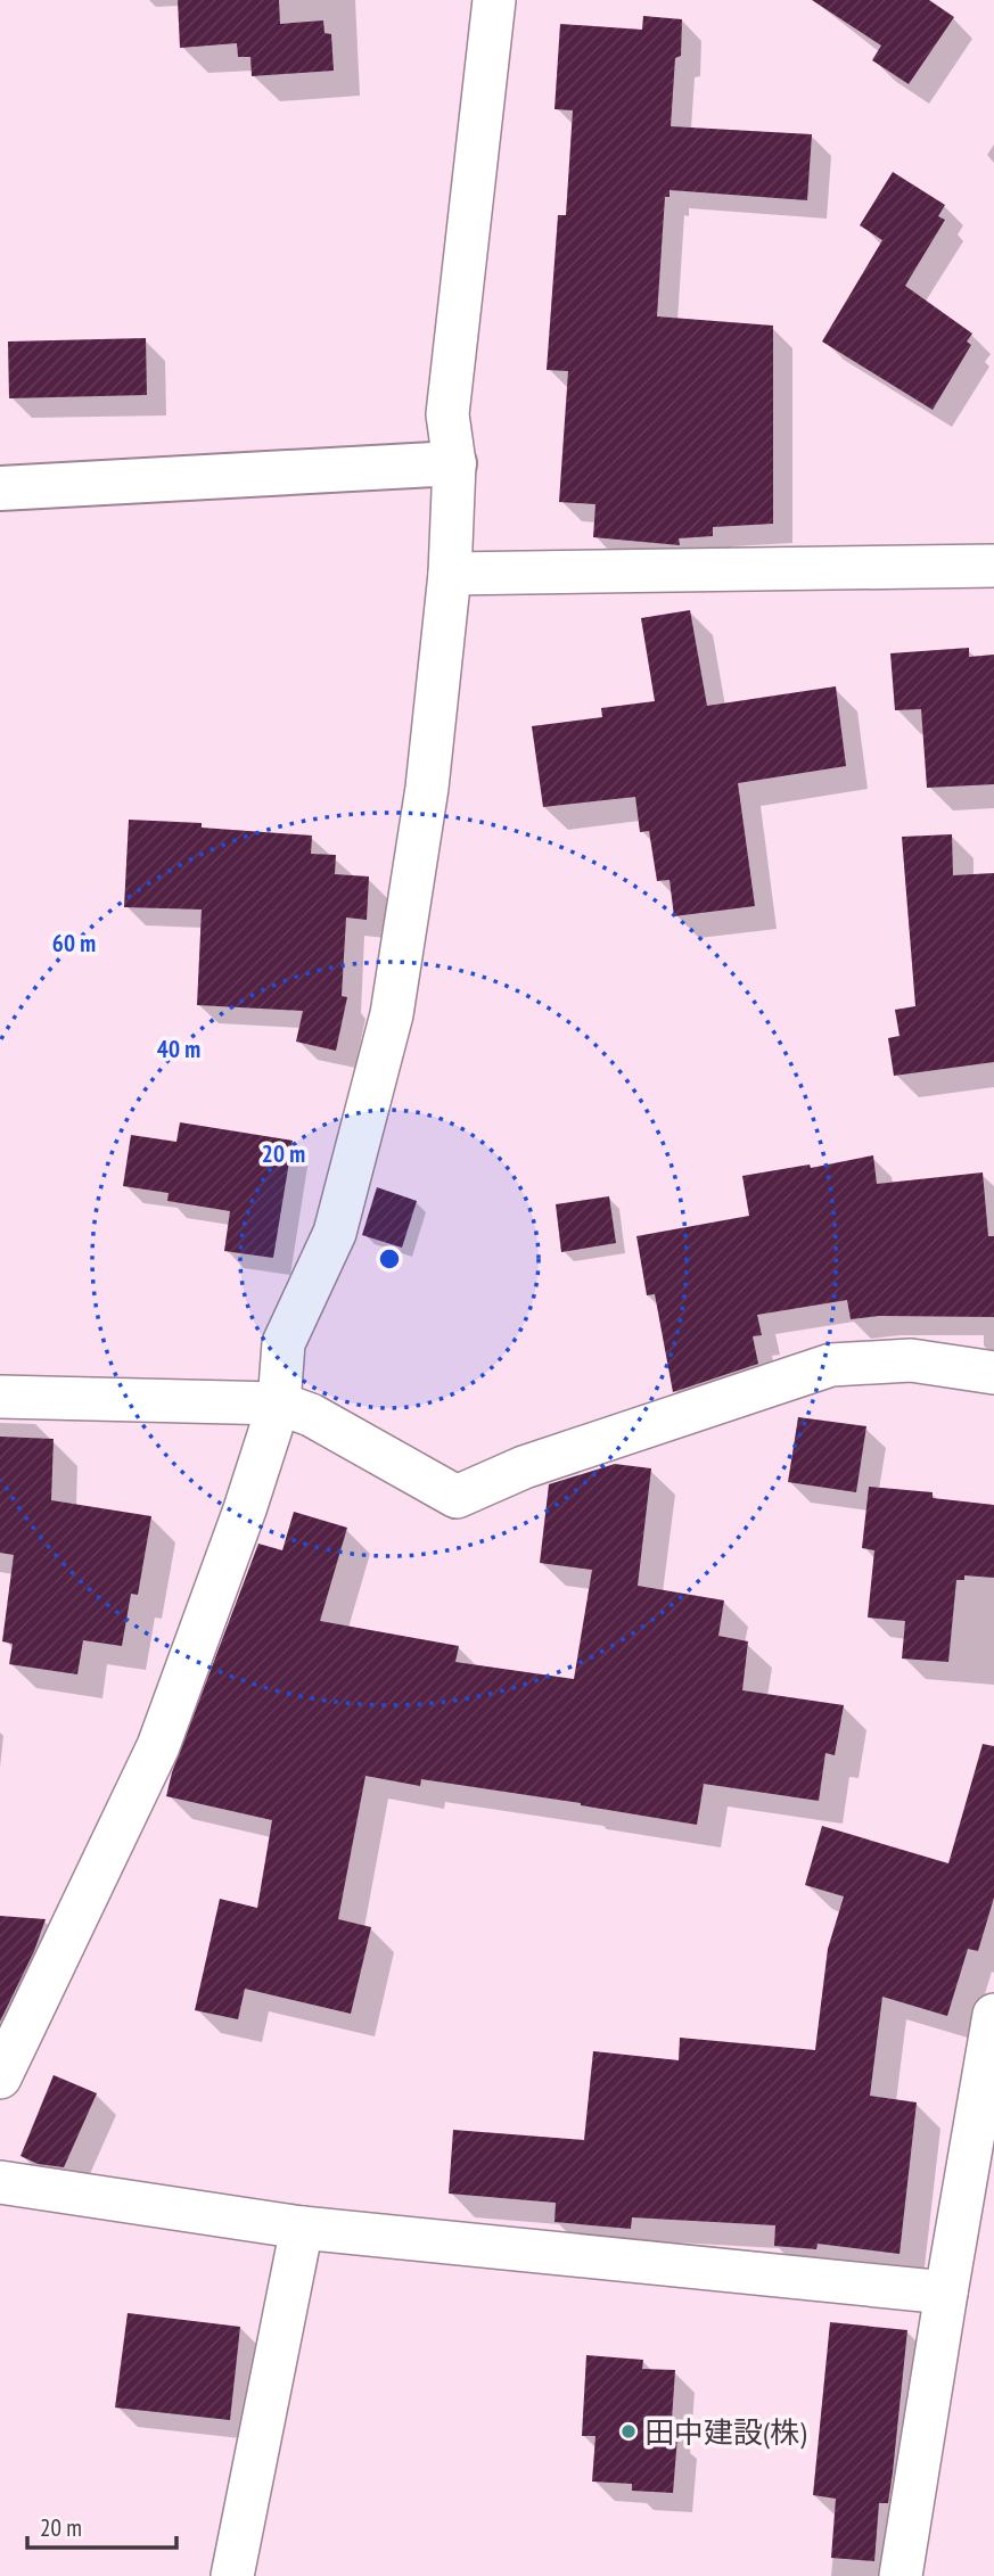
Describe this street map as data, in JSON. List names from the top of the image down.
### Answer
{
  "places": ["田中建設(株)"],
  "scale_bar": "20 m",
  "rings": ["60 m", "40 m", "20 m"]
}
